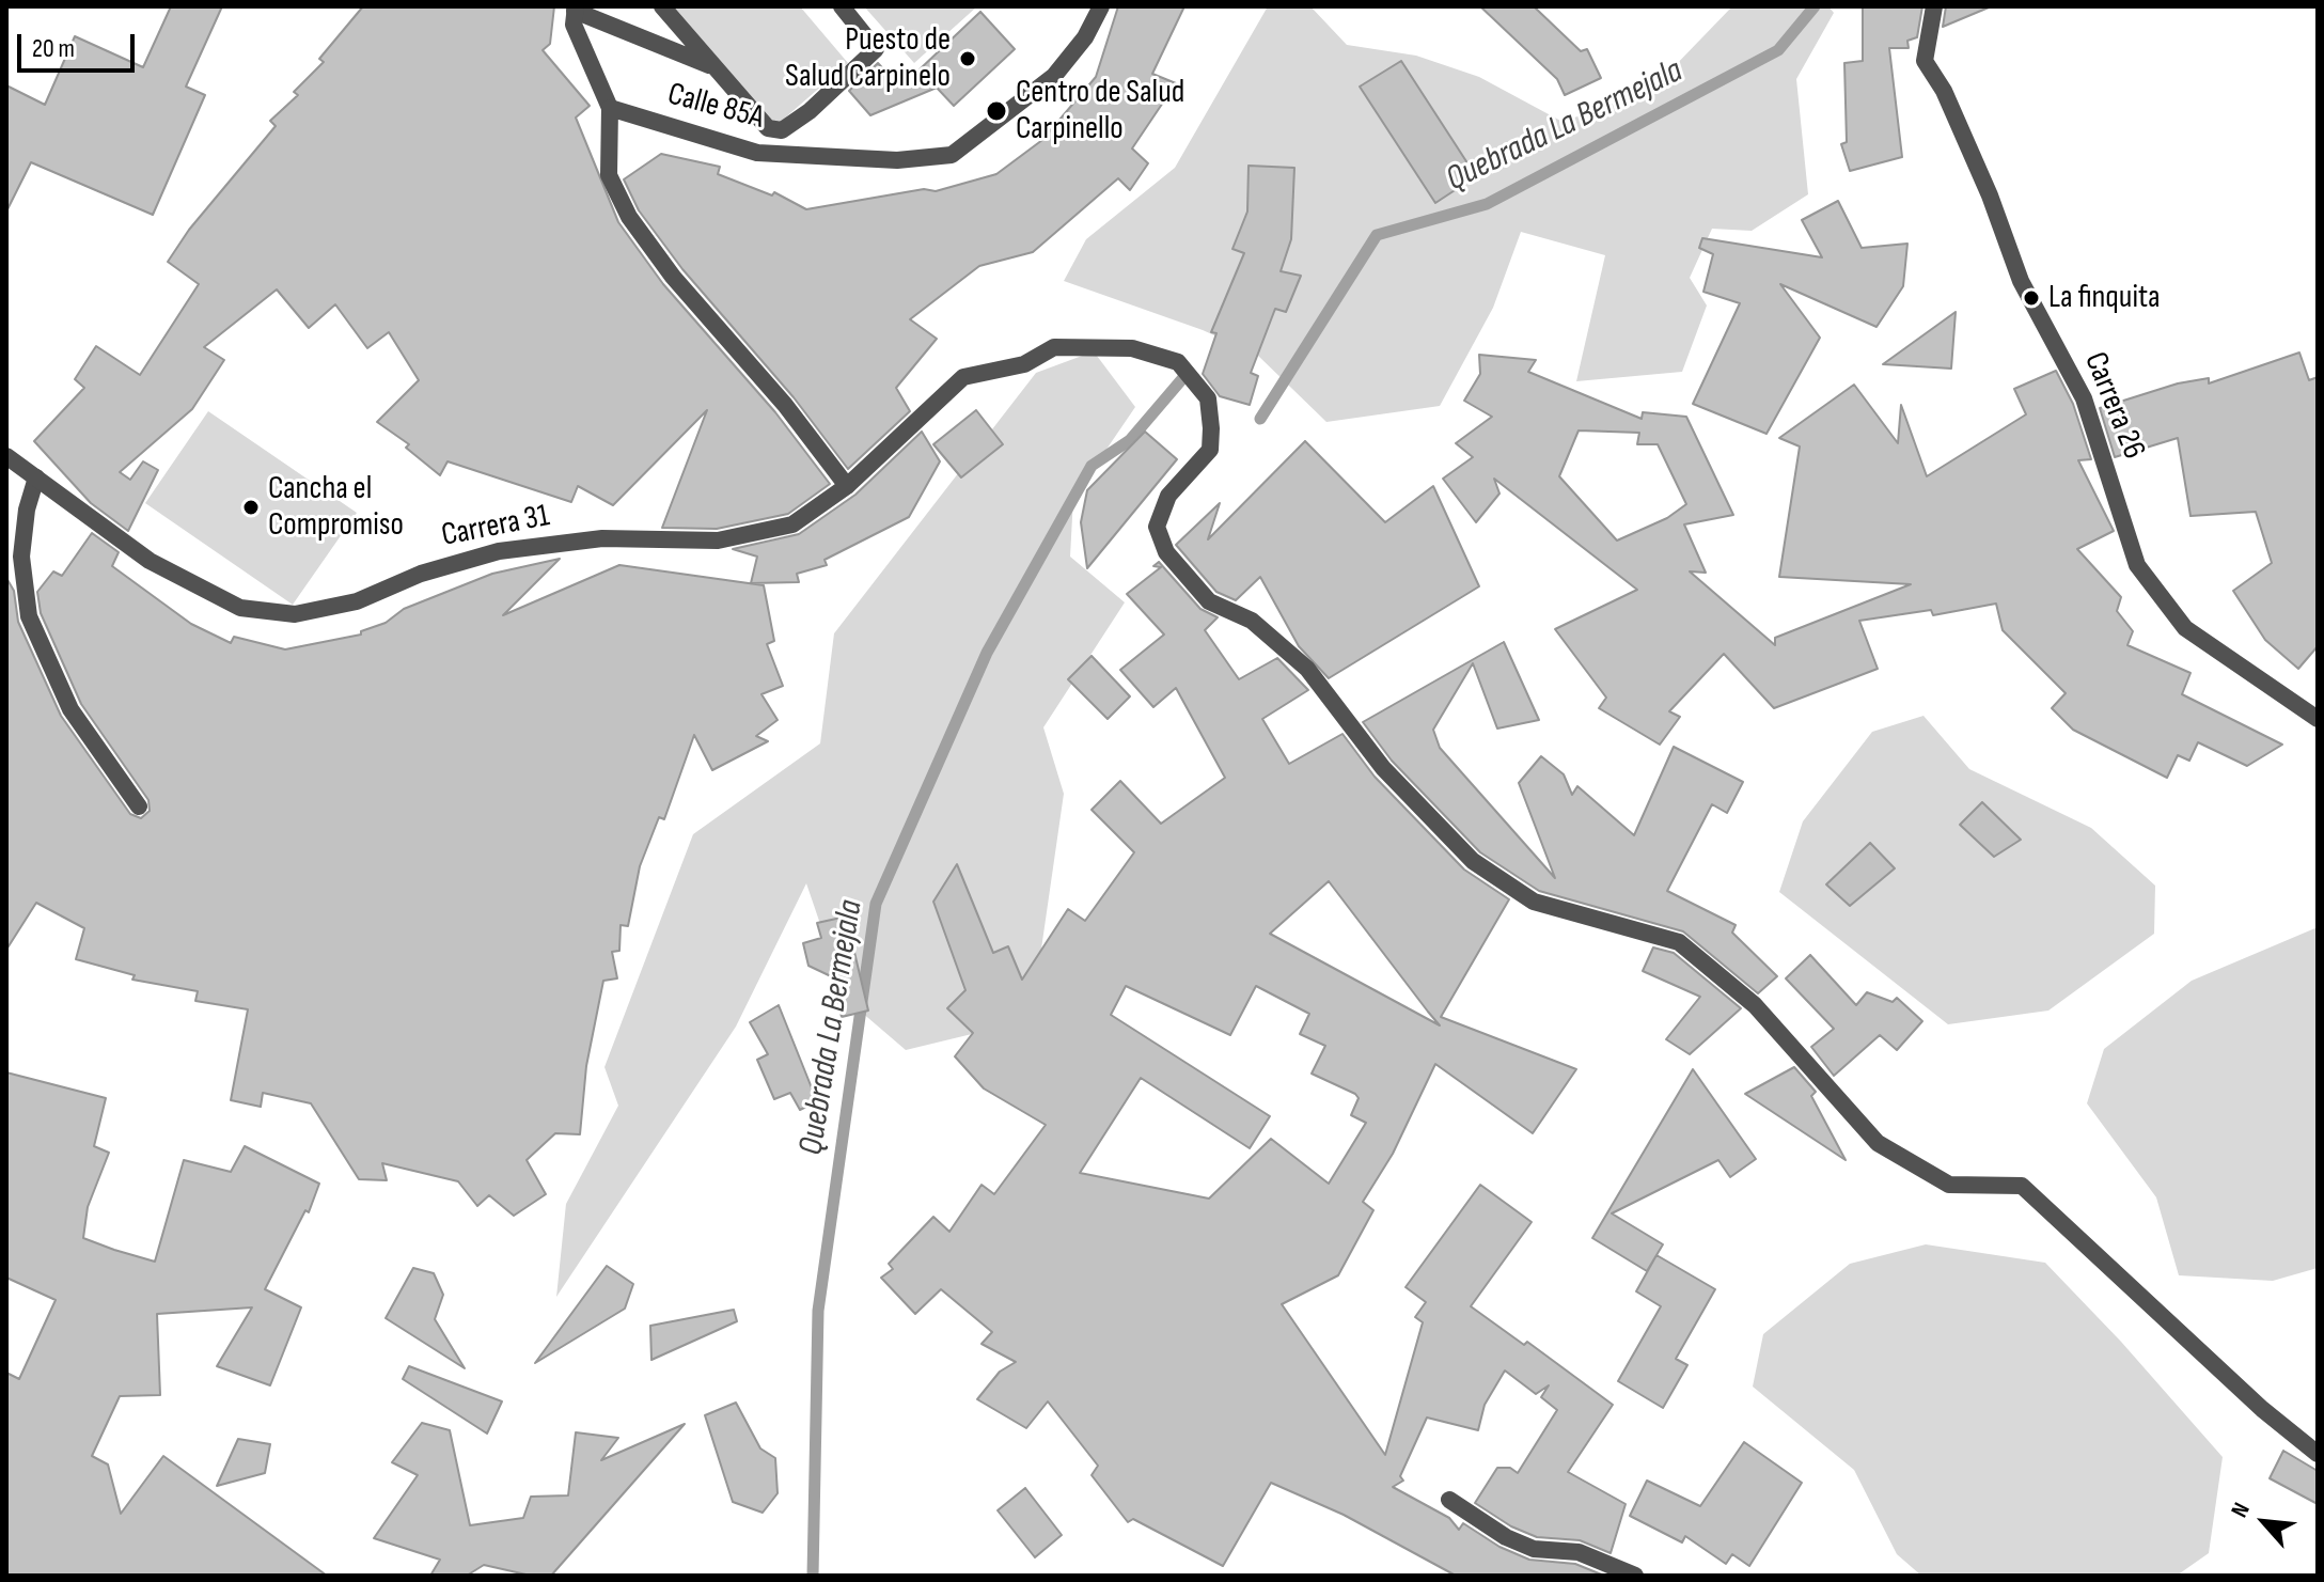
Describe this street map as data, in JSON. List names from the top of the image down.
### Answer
{
  "streets": {
    "street": ["Calle 85A", "Carrera 26", "Carrera 31"]
  },
  "water": ["Quebrada La Bermejala"],
  "places": [
    "Puesto de Salud Carpinelo",
    "Centro de Salud Carpinello",
    "La finquita",
    "Cancha el Compromiso"
  ],
  "scale_bar": "20 m",
  "north": "top left"
}
